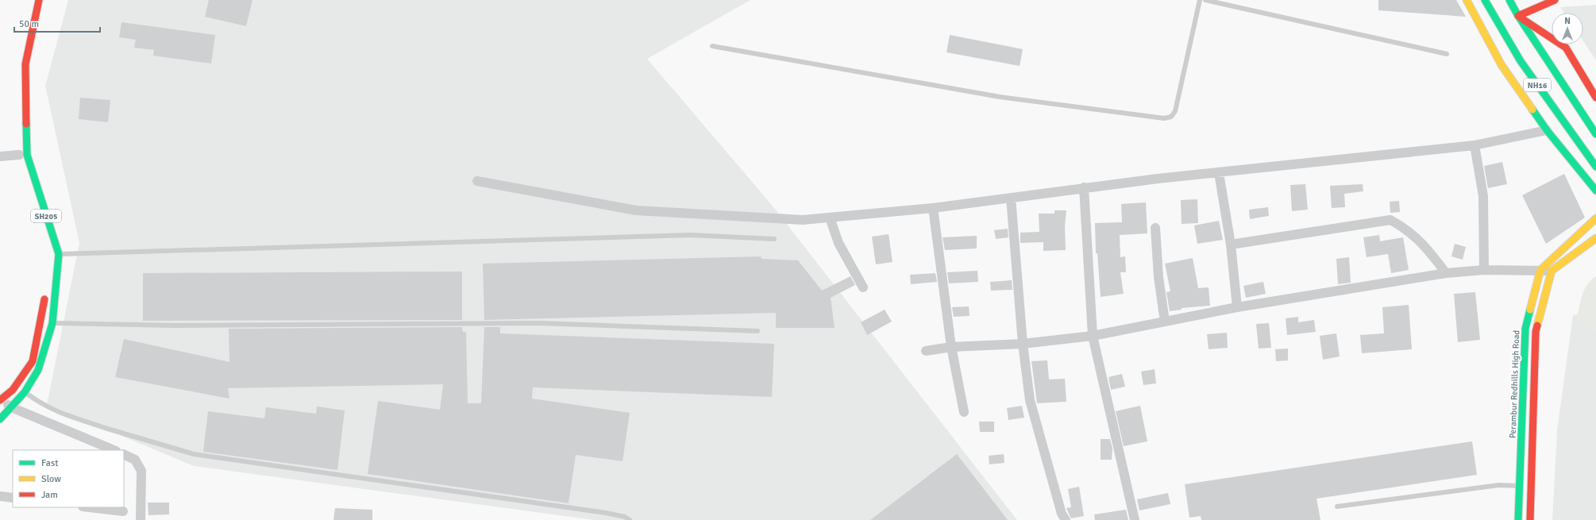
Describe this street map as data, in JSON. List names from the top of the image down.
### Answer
{
  "streets": {
    "main road": ["NH16", "SH205", "Perambur Redhills High Road"]
  },
  "legend": ["Fast", "Slow", "Jam"],
  "scale_bar": "50 m",
  "north": "top"
}
